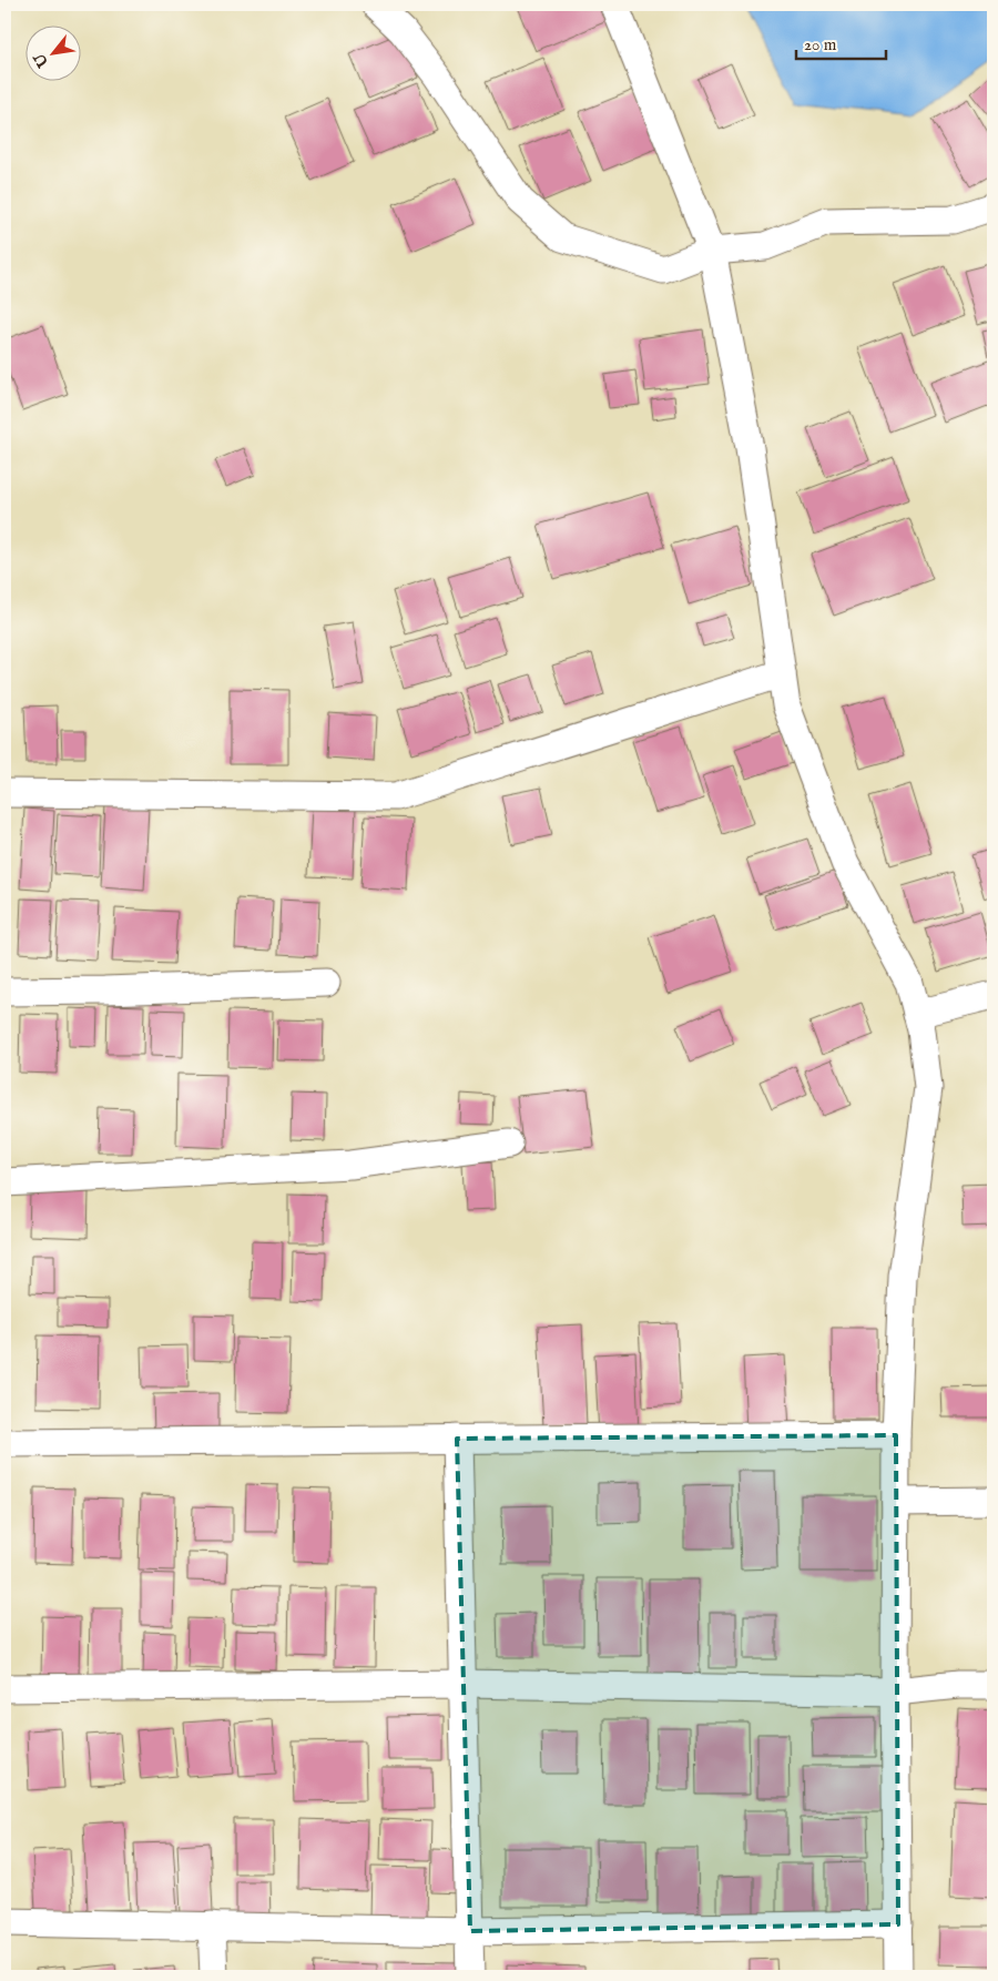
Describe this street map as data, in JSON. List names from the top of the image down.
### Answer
{
  "scale_bar": "20 m",
  "north": "bottom left"
}
